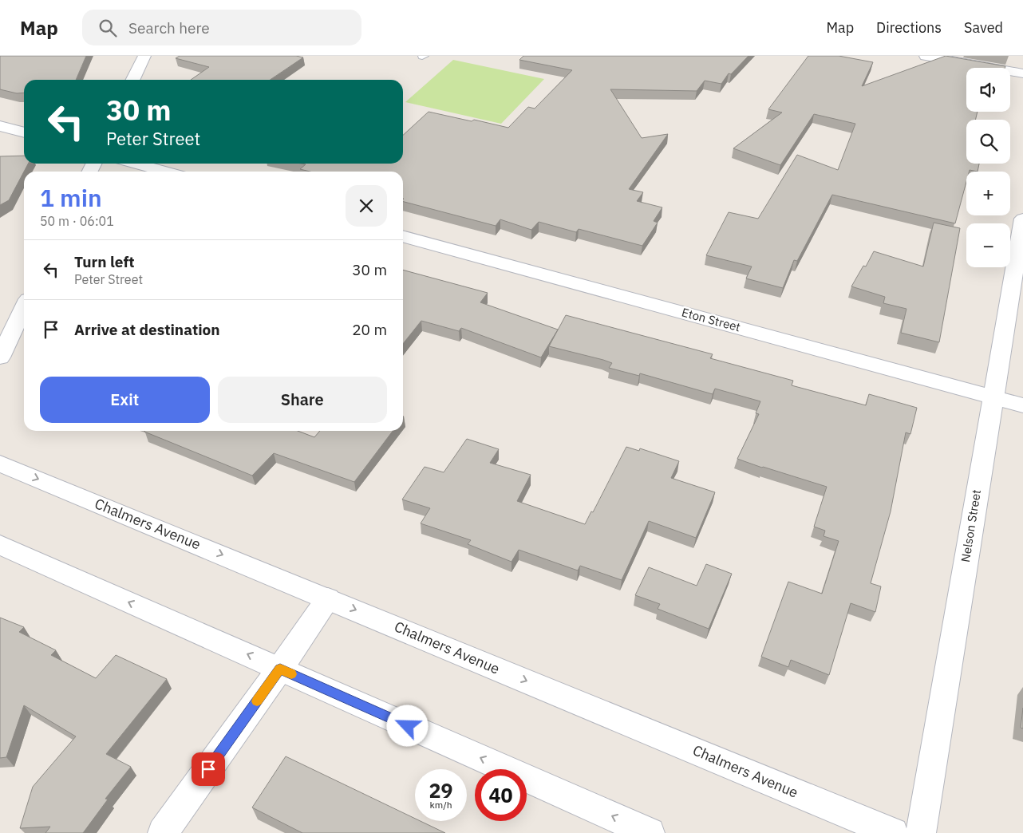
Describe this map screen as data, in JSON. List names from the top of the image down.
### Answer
{
  "streets": {
    "street": ["Eton Street", "Chalmers Avenue", "Nelson Street"]
  },
  "crossings": [
    ["Eton Street", "Nelson Street"]
  ],
  "page": {
    "header": "Map",
    "search": "Search here",
    "nav": ["Map", "Directions", "Saved"],
    "map_buttons": ["+", "−"],
    "turn": ["30 m", "Peter Street"],
    "heading": ["1 min", "50 m · 06:01"],
    "list": [
      {
        "name": "Turn left",
        "note": "Peter Street",
        "value": "30 m"
      },
      {
        "name": "Arrive at destination",
        "value": "20 m"
      }
    ],
    "buttons": ["Exit", "Share"],
    "speed": "29 km/h",
    "limit": "40"
  }
}
